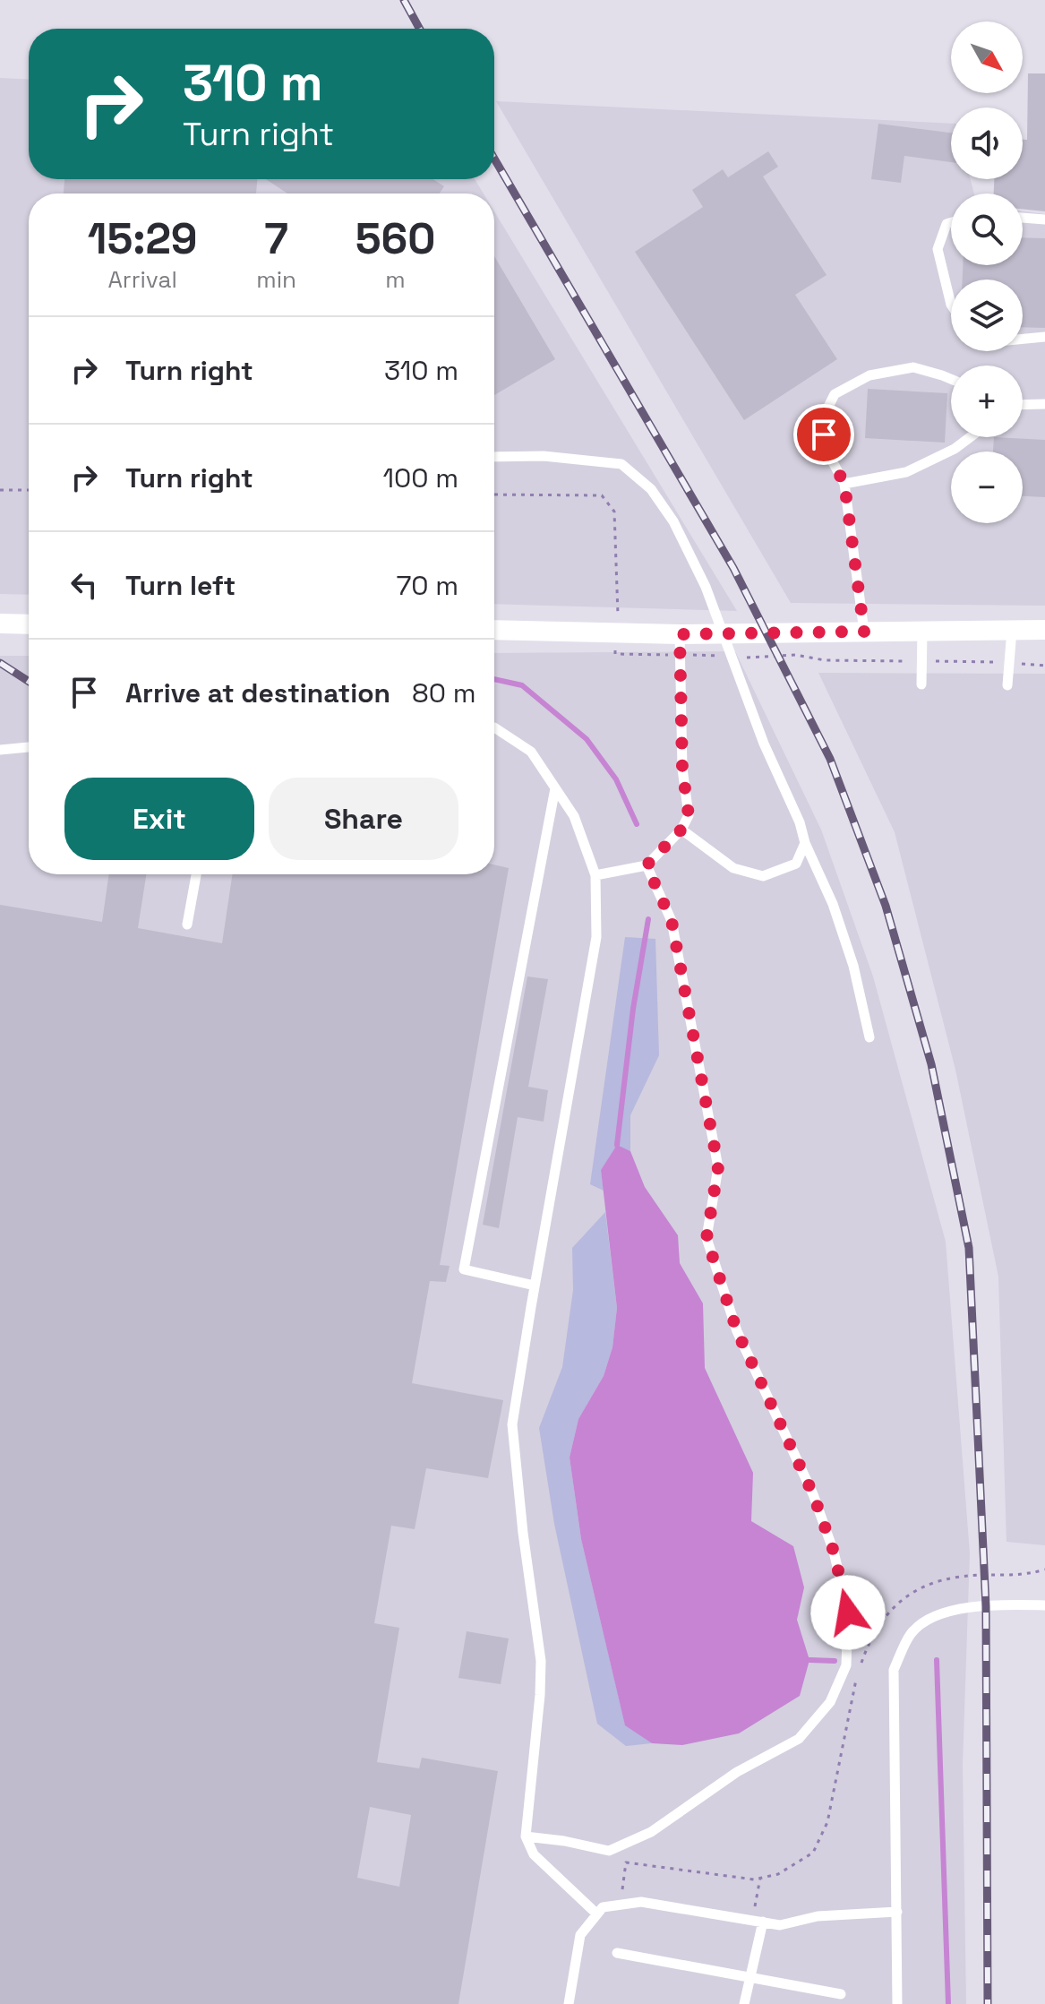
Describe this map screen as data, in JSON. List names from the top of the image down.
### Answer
{
  "north": "bottom right",
  "page": {
    "map_buttons": ["+", "−"],
    "turn": ["310 m", "Turn right"],
    "eta": [
      "15:29",
      "Arrival",
      "7",
      "min",
      "560",
      "m"
    ],
    "list": [
      {
        "name": "Turn right",
        "value": "310 m"
      },
      {
        "name": "Turn right",
        "value": "100 m"
      },
      {
        "name": "Turn left",
        "value": "70 m"
      },
      {
        "name": "Arrive at destination",
        "value": "80 m"
      }
    ],
    "buttons": ["Exit", "Share"]
  }
}
